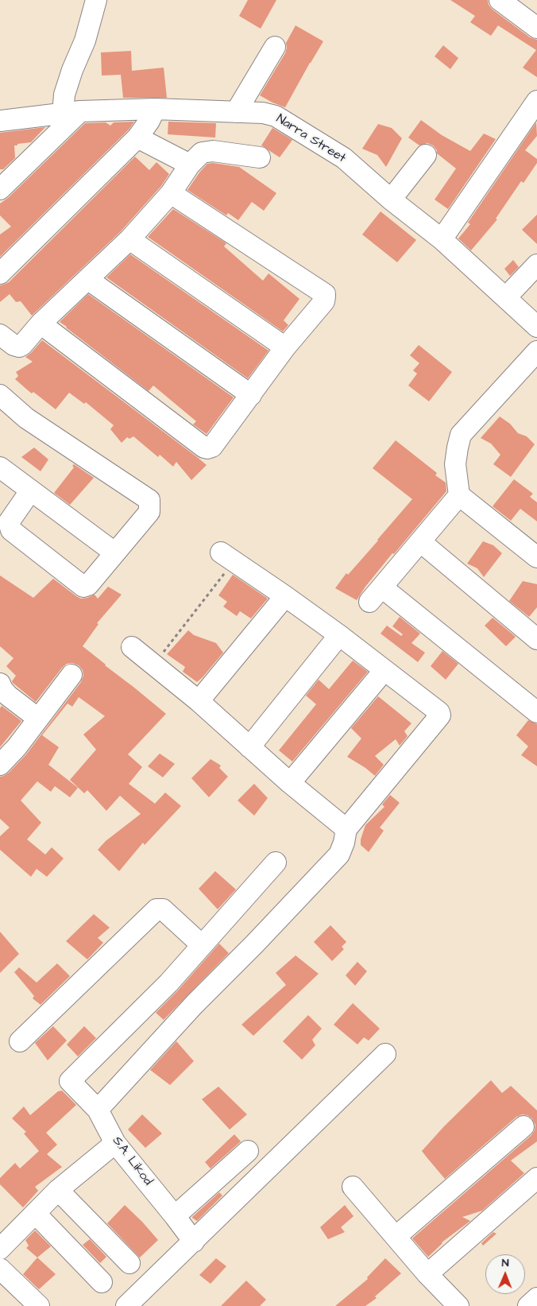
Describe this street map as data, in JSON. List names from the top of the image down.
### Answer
{
  "streets": {
    "street": ["Narra Street", "S.A. Likod"]
  },
  "north": "top"
}
